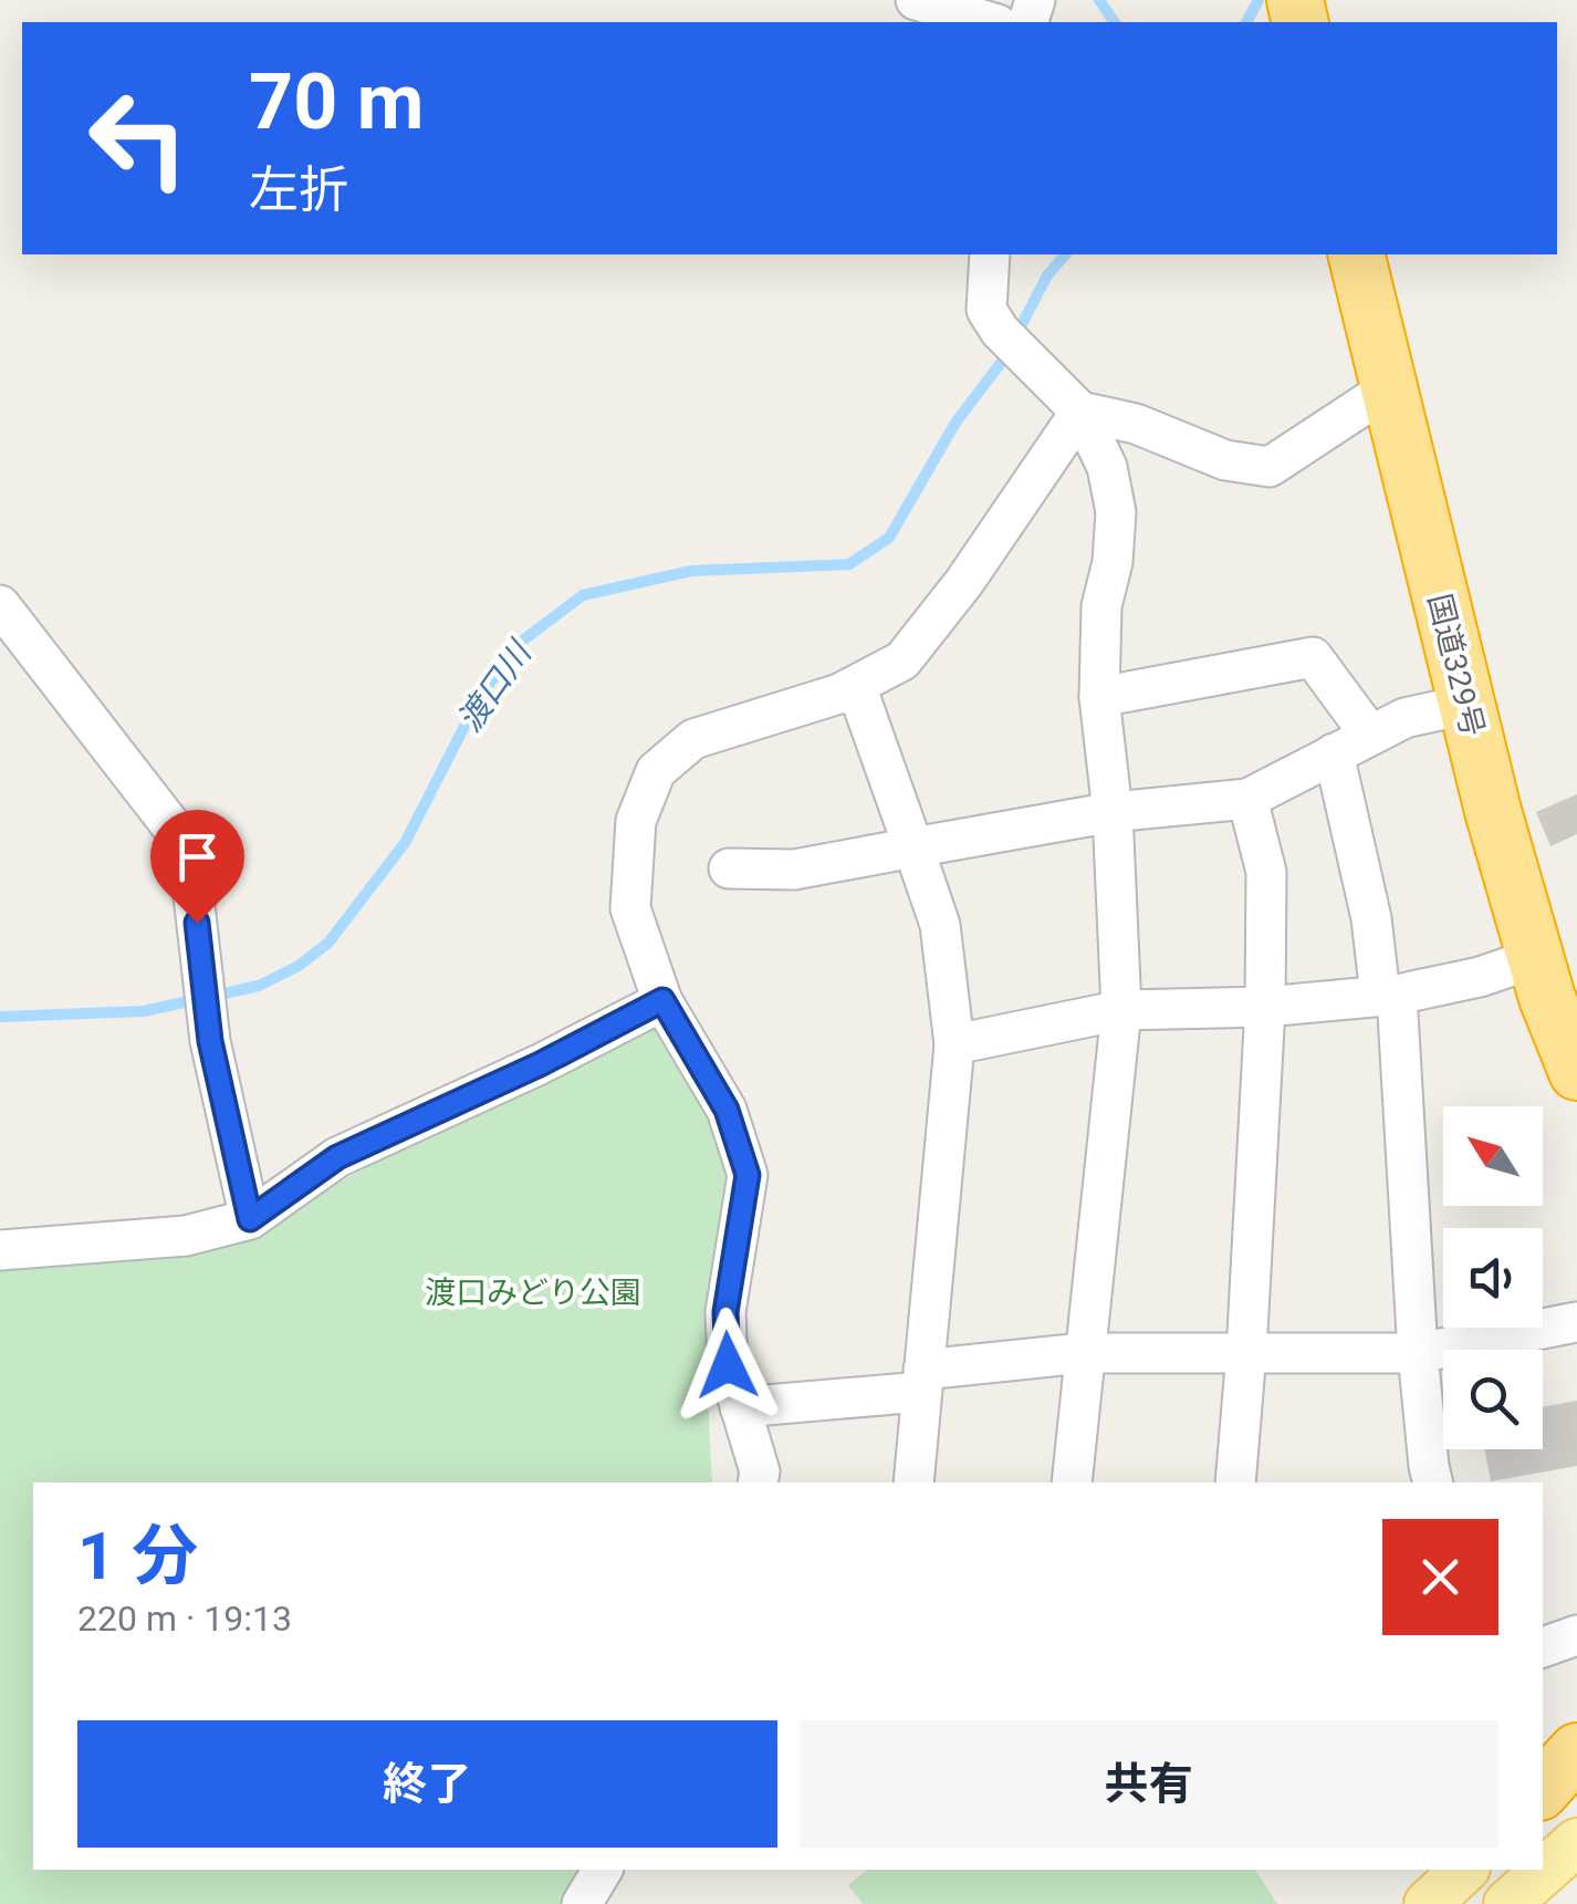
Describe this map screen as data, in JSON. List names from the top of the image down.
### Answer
{
  "streets": {
    "highway": ["国道329号"]
  },
  "water": ["渡口川"],
  "parks": ["渡口みどり公園"],
  "north": "top left",
  "page": {
    "turn": ["70 m", "左折"],
    "heading": ["1 分", "220 m · 19:13"],
    "buttons": ["終了", "共有"]
  }
}
